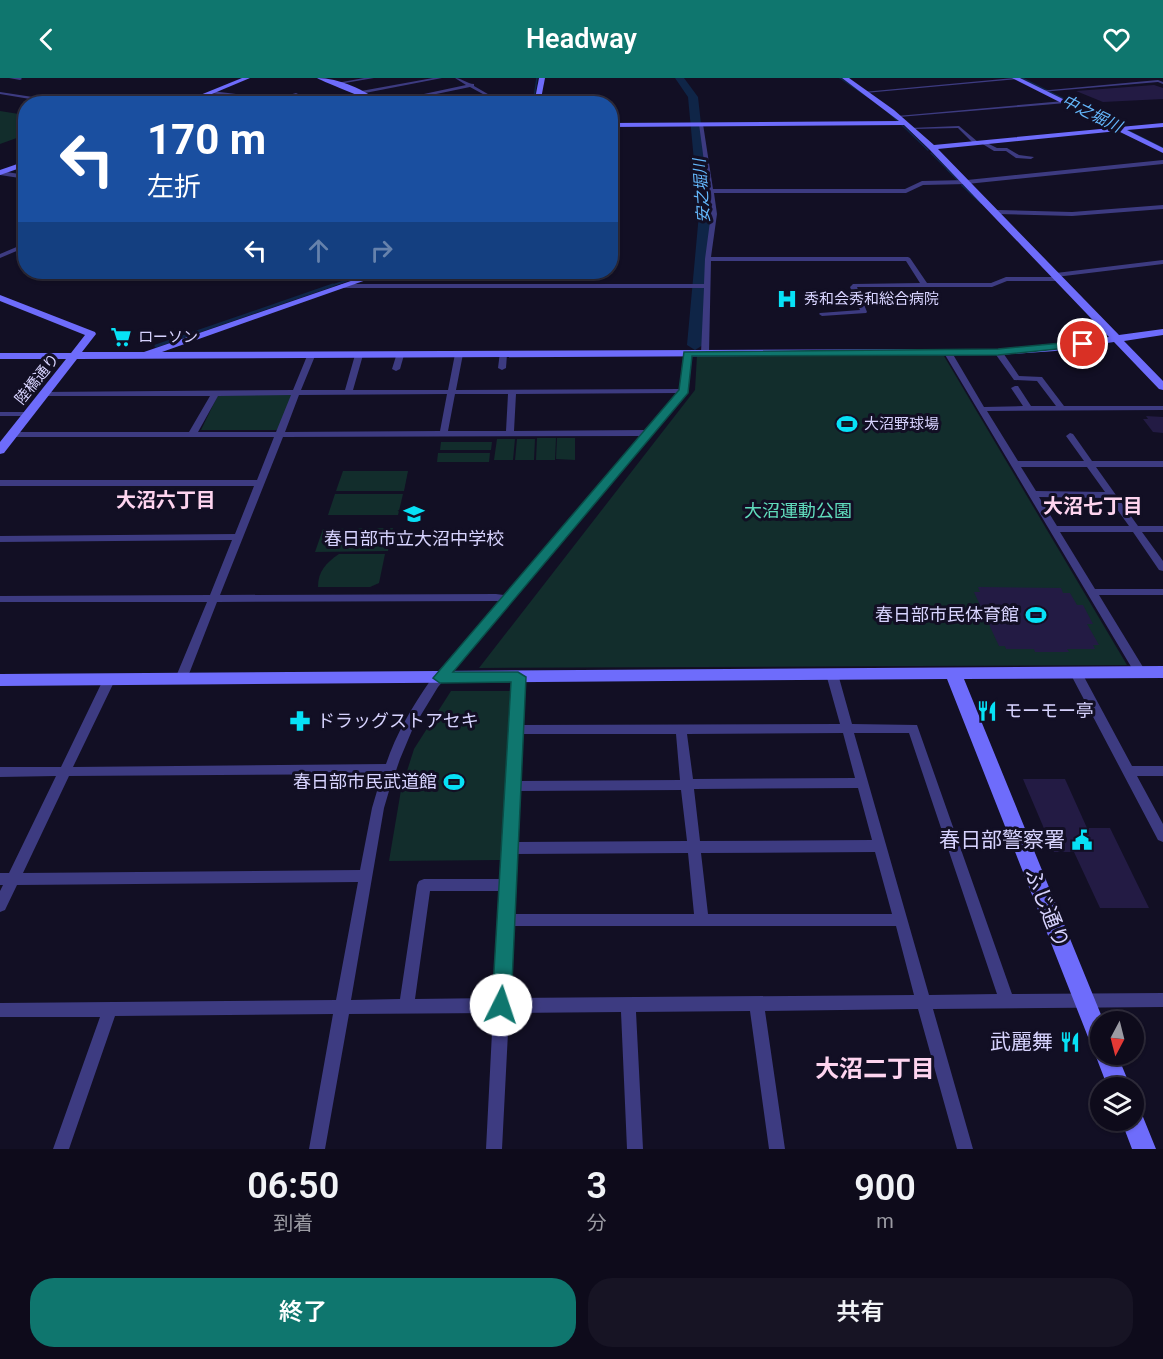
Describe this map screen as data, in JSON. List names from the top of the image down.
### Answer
{
  "streets": {
    "street": ["陸橋通り", "ふじ通り"]
  },
  "districts": ["大沼六丁目", "大沼七丁目", "大沼二丁目"],
  "water": ["中之堀川", "安之堀川"],
  "parks": ["大沼運動公園"],
  "places": {
    "hospital": ["秀和会秀和総合病院"],
    "supermarket": ["ローソン"],
    "sports": ["大沼野球場", "春日部市民体育館", "春日部市民武道館"],
    "school or university": ["春日部市立大沼中学校"],
    "restaurant": ["モーモー亭", "武麗舞"],
    "pharmacy": ["ドラッグストアセキ"],
    "public building": ["春日部警察署"]
  },
  "north": "bottom",
  "page": {
    "header": "Headway",
    "turn": ["170 m", "左折"],
    "eta": [
      "06:50",
      "到着",
      "3",
      "分",
      "900",
      "m"
    ],
    "buttons": ["終了", "共有"]
  }
}
